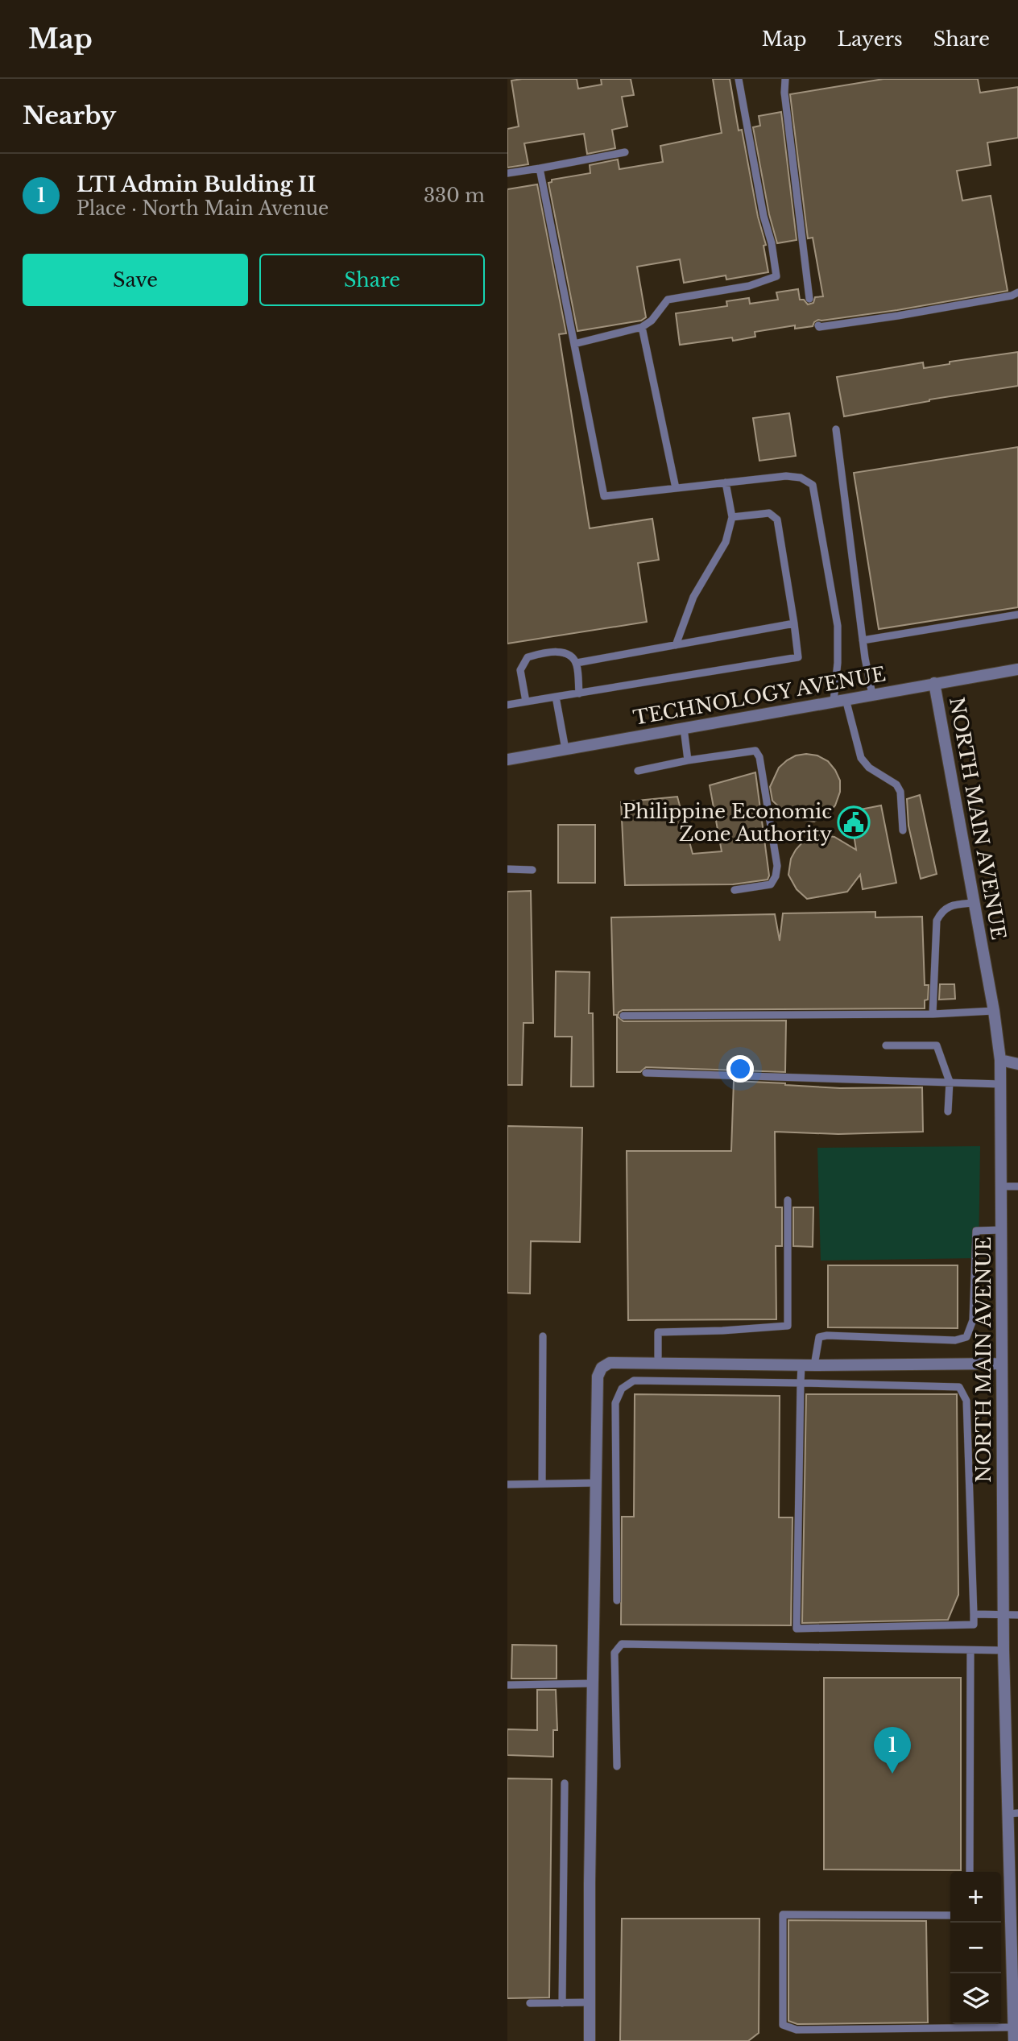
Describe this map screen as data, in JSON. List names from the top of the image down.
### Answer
{
  "streets": {
    "street": ["TECHNOLOGY AVENUE", "NORTH MAIN AVENUE"]
  },
  "crossings": [
    ["TECHNOLOGY AVENUE", "NORTH MAIN AVENUE"]
  ],
  "places": {
    "public building": ["Philippine Economic Zone Authority"]
  },
  "page": {
    "header": "Map",
    "nav": ["Map", "Layers", "Share"],
    "heading": "Nearby",
    "list": [
      {
        "mark": "1",
        "name": "LTI Admin Bulding II",
        "note": "Place · North Main Avenue",
        "value": "330 m"
      }
    ],
    "buttons": ["Save", "Share"],
    "pins": "1",
    "map_buttons": ["+", "−"]
  }
}
